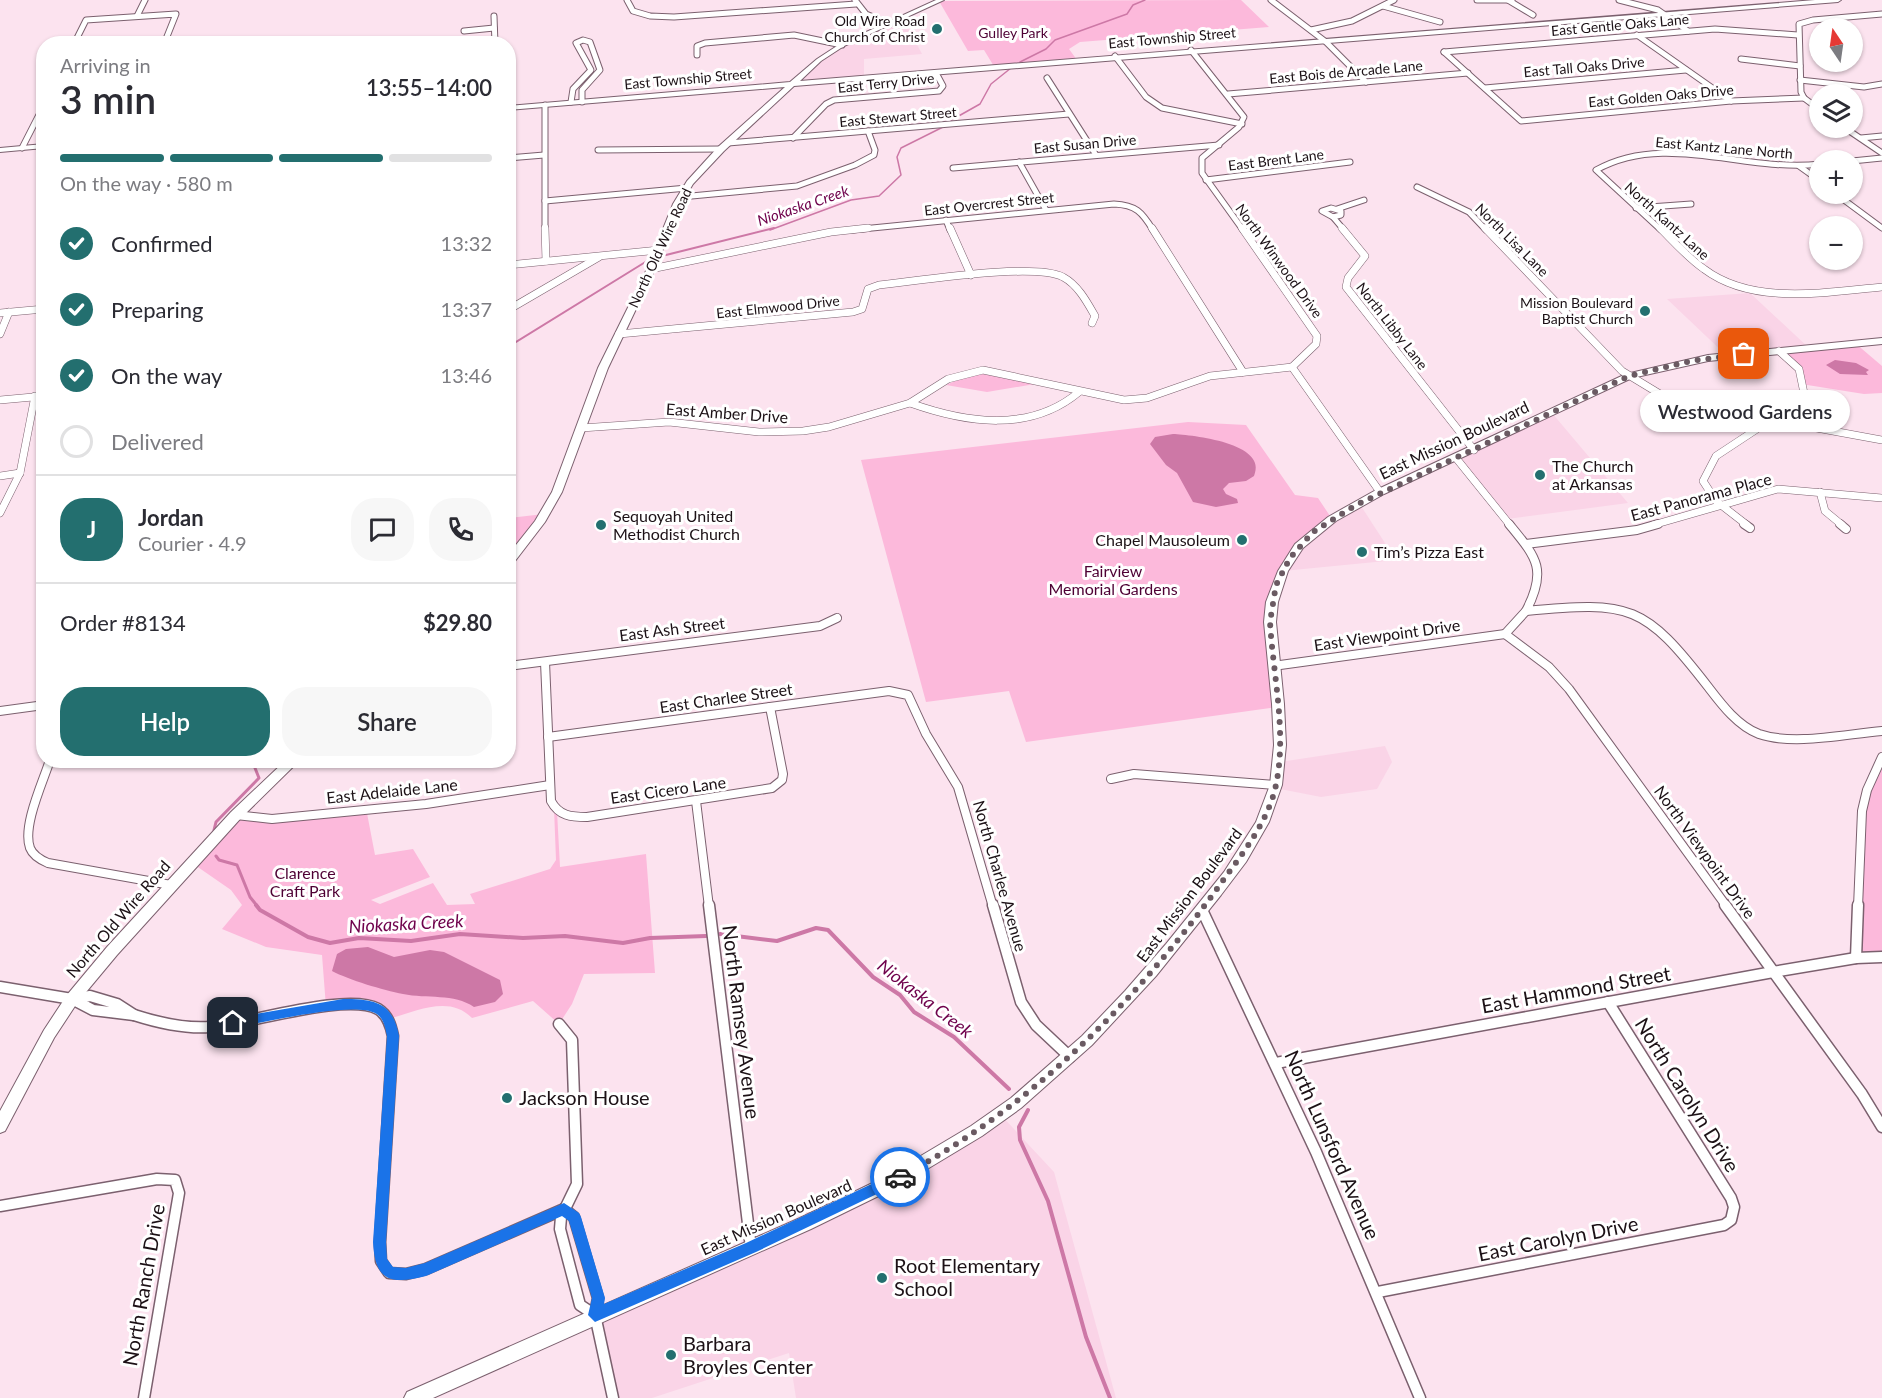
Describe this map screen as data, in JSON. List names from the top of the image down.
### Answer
{
  "streets": {
    "street": [
      "East Gentle Oaks Lane",
      "East Township Street",
      "East Tall Oaks Drive",
      "East Bois de Arcade Lane",
      "East Terry Drive",
      "East Golden Oaks Drive",
      "East Stewart Street",
      "East Susan Drive",
      "East Kantz Lane North",
      "East Brent Lane",
      "East Overcrest Street",
      "North Kantz Lane",
      "North Lisa Lane",
      "North Old Wire Road",
      "North Winwood Drive",
      "East Elmwood Drive",
      "North Libby Lane",
      "East Amber Drive",
      "East Mission Boulevard",
      "East Panorama Place",
      "East Ash Street",
      "East Viewpoint Drive",
      "East Charlee Street",
      "East Cicero Lane",
      "East Adelaide Lane",
      "North Viewpoint Drive",
      "North Charlee Avenue",
      "East Hammond Street",
      "North Ramsey Avenue",
      "North Carolyn Drive",
      "North Lunsford Avenue",
      "East Carolyn Drive",
      "North Ranch Drive"
    ]
  },
  "crossings": [
    ["East Gentle Oaks Lane", "East Bois de Arcade Lane"],
    ["East Township Street", "East Terry Drive"],
    ["East Township Street", "North Old Wire Road"],
    ["East Tall Oaks Drive", "East Golden Oaks Drive"],
    ["East Terry Drive", "East Stewart Street"],
    ["East Stewart Street", "North Old Wire Road"],
    ["East Kantz Lane North", "North Kantz Lane"],
    ["East Brent Lane", "North Winwood Drive"],
    ["East Overcrest Street", "North Old Wire Road"],
    ["East Overcrest Street", "East Amber Drive"],
    ["North Lisa Lane", "East Mission Boulevard"],
    ["North Old Wire Road", "East Elmwood Drive"],
    ["North Old Wire Road", "East Amber Drive"],
    ["North Old Wire Road", "East Adelaide Lane"],
    ["North Winwood Drive", "East Amber Drive"],
    ["North Libby Lane", "East Mission Boulevard"],
    ["East Mission Boulevard", "East Viewpoint Drive"],
    ["East Mission Boulevard", "North Charlee Avenue"],
    ["East Mission Boulevard", "North Ramsey Avenue"],
    ["East Mission Boulevard", "North Lunsford Avenue"],
    ["East Viewpoint Drive", "North Viewpoint Drive"],
    ["East Charlee Street", "East Cicero Lane"],
    ["East Charlee Street", "North Charlee Avenue"],
    ["East Cicero Lane", "East Adelaide Lane"],
    ["East Cicero Lane", "North Ramsey Avenue"],
    ["North Viewpoint Drive", "East Hammond Street"],
    ["East Hammond Street", "North Carolyn Drive"],
    ["East Hammond Street", "North Lunsford Avenue"],
    ["North Carolyn Drive", "East Carolyn Drive"],
    ["North Lunsford Avenue", "East Carolyn Drive"]
  ],
  "water": ["Niokaska Creek"],
  "parks": ["Gulley Park", "Fairview Memorial Gardens", "Clarence Craft Park"],
  "places": [
    "Old Wire Road Church of Christ",
    "Mission Boulevard Baptist Church",
    "Westwood Gardens",
    "The Church at Arkansas",
    "Sequoyah United Methodist Church",
    "Chapel Mausoleum",
    "Tim’s Pizza East",
    "Jackson House",
    "Root Elementary School",
    "Barbara Broyles Center"
  ],
  "north": "top",
  "page": {
    "map_buttons": ["+", "−"],
    "heading": ["3 min", "Arriving in", "13:55–14:00"],
    "panel": [
      "Jordan",
      "Courier · 4.9",
      "Order #8134",
      "$29.80"
    ],
    "bar": "On the way · 580 m",
    "list": [
      ["Confirmed", "13:32"],
      ["Preparing", "13:37"],
      ["On the way", "13:46"],
      "Delivered"
    ],
    "bubble": "Westwood Gardens",
    "round": "J",
    "buttons": ["Help", "Share"]
  }
}
